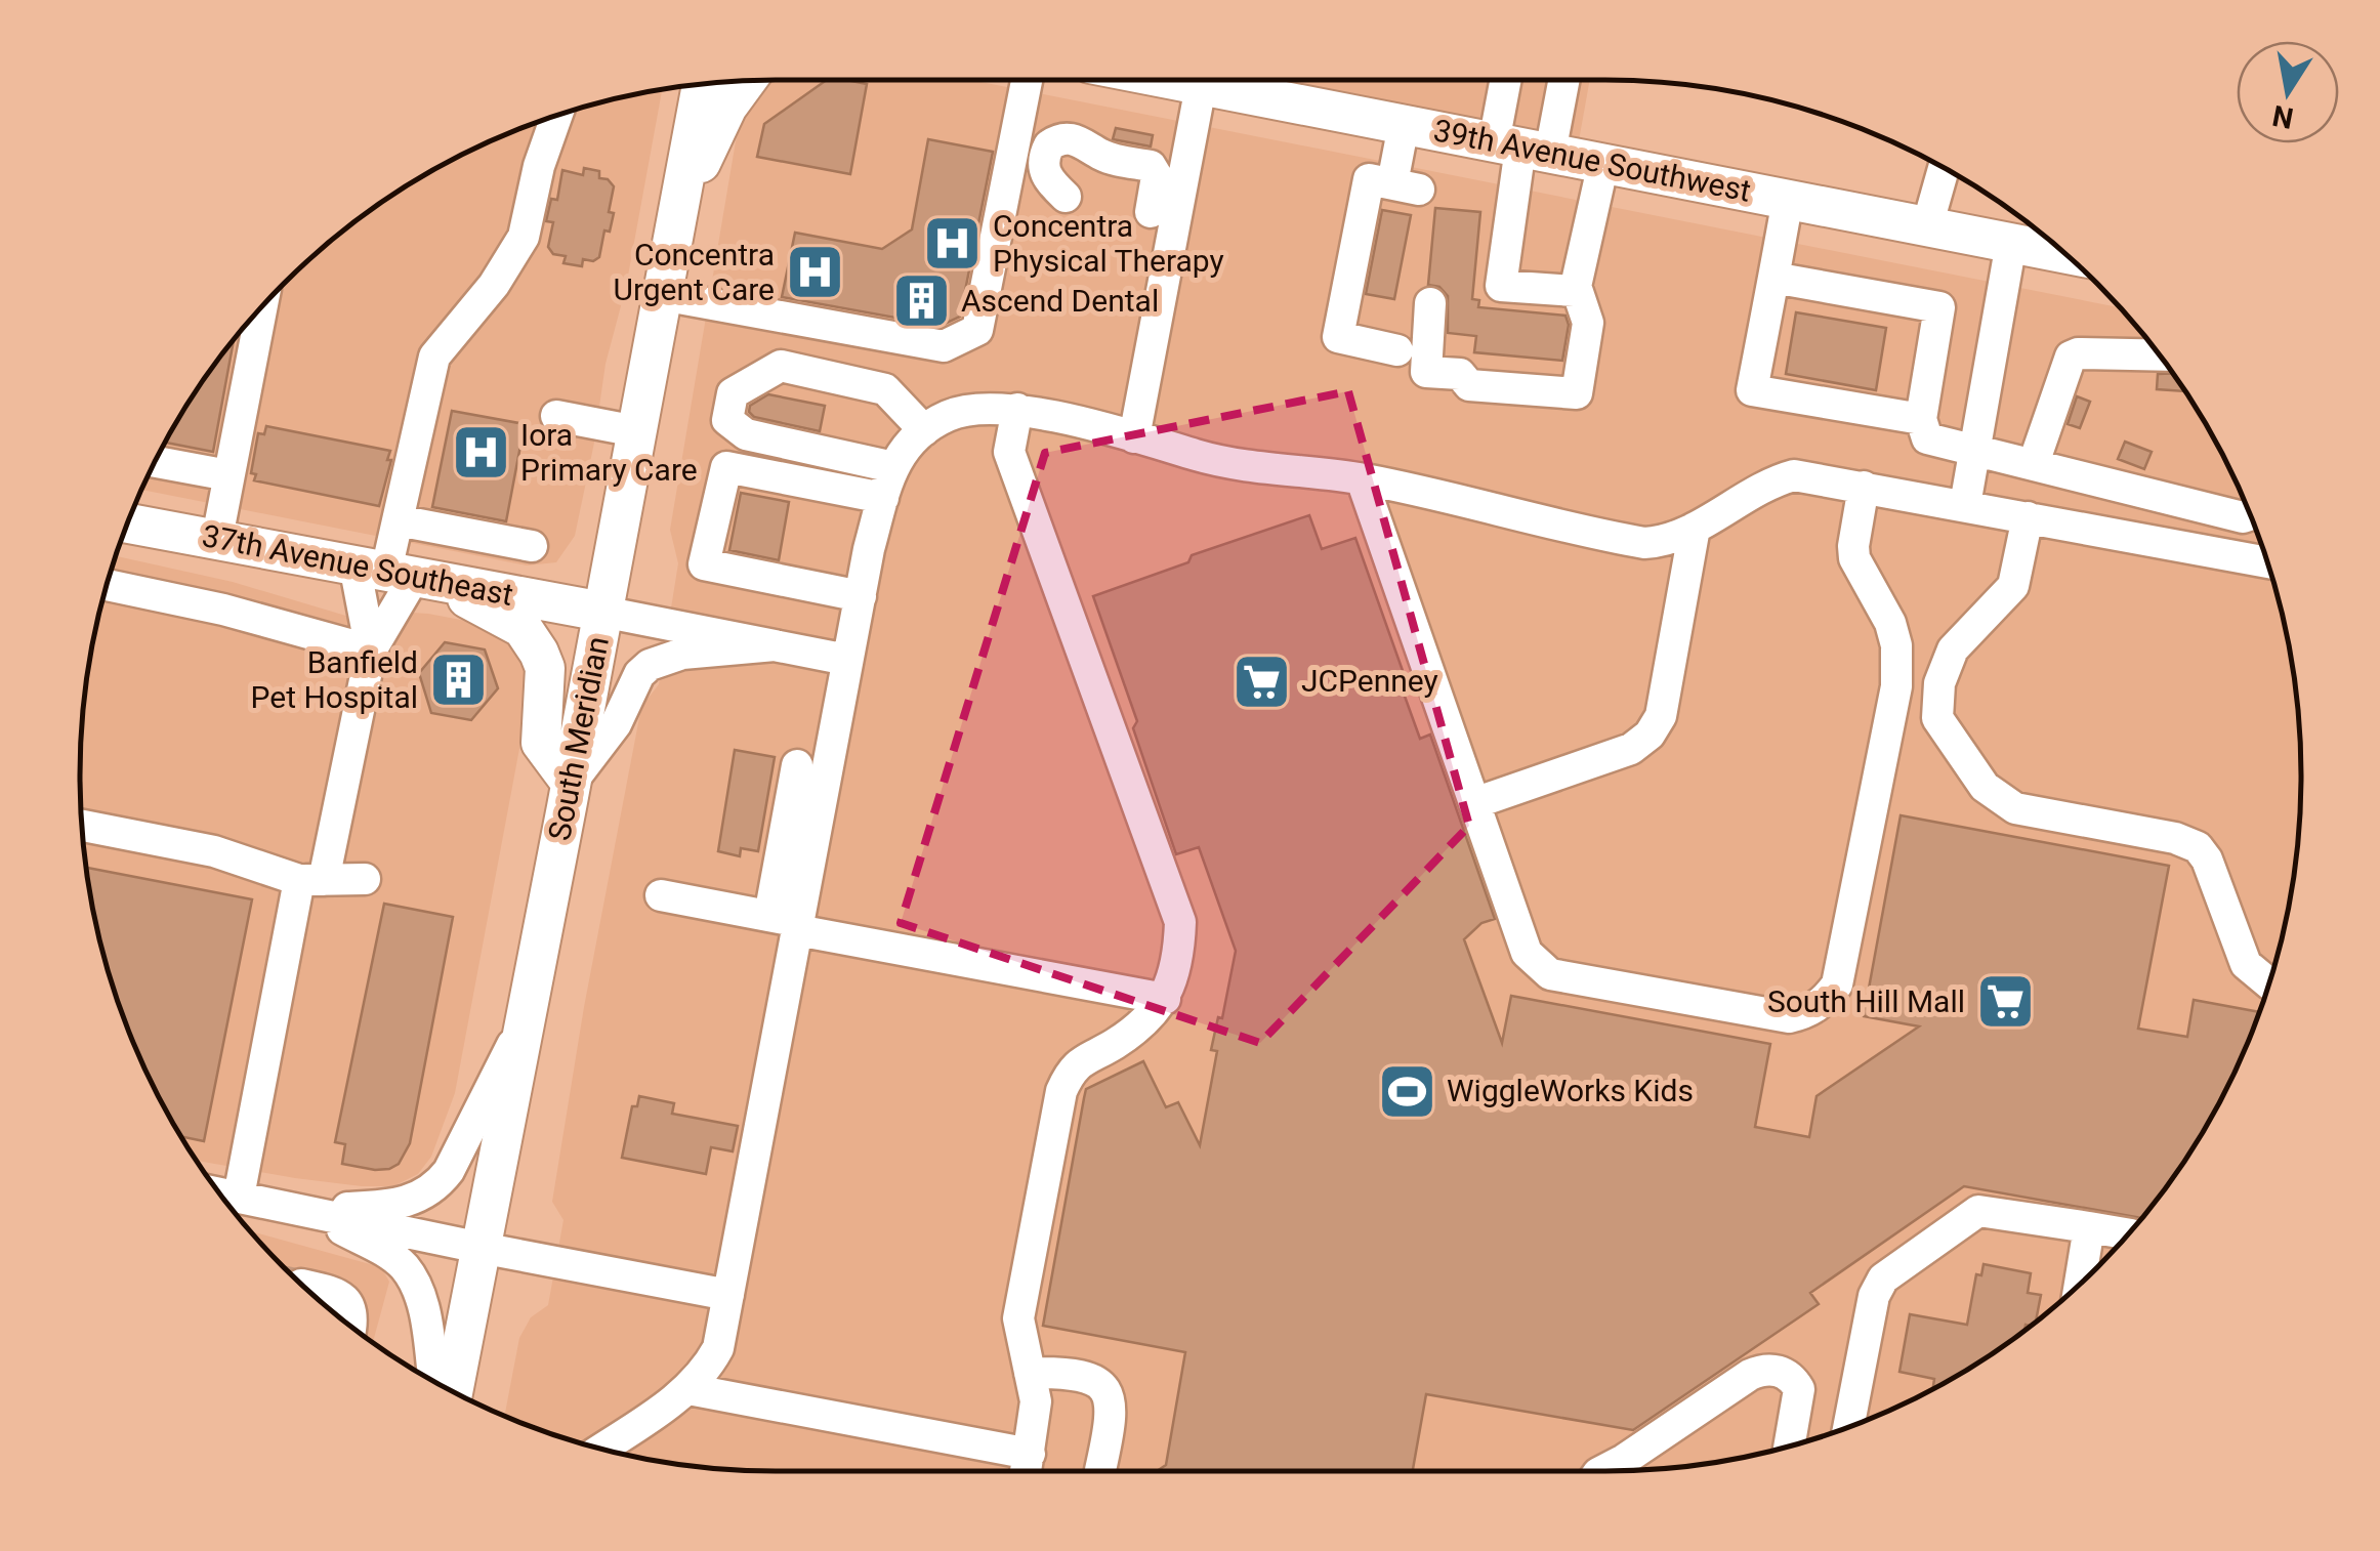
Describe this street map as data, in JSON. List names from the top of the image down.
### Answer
{
  "streets": {
    "main road": ["39th Avenue Southwest", "37th Avenue Southeast", "South Meridian"]
  },
  "crossings": [
    ["37th Avenue Southeast", "South Meridian"]
  ],
  "places": {
    "hospital": ["Concentra Physical Therapy", "Concentra Urgent Care", "Iora Primary Care"],
    "building": ["Ascend Dental", "Banfield Pet Hospital"],
    "supermarket": ["JCPenney", "South Hill Mall"],
    "sports": ["WiggleWorks Kids"]
  },
  "north": "bottom"
}
